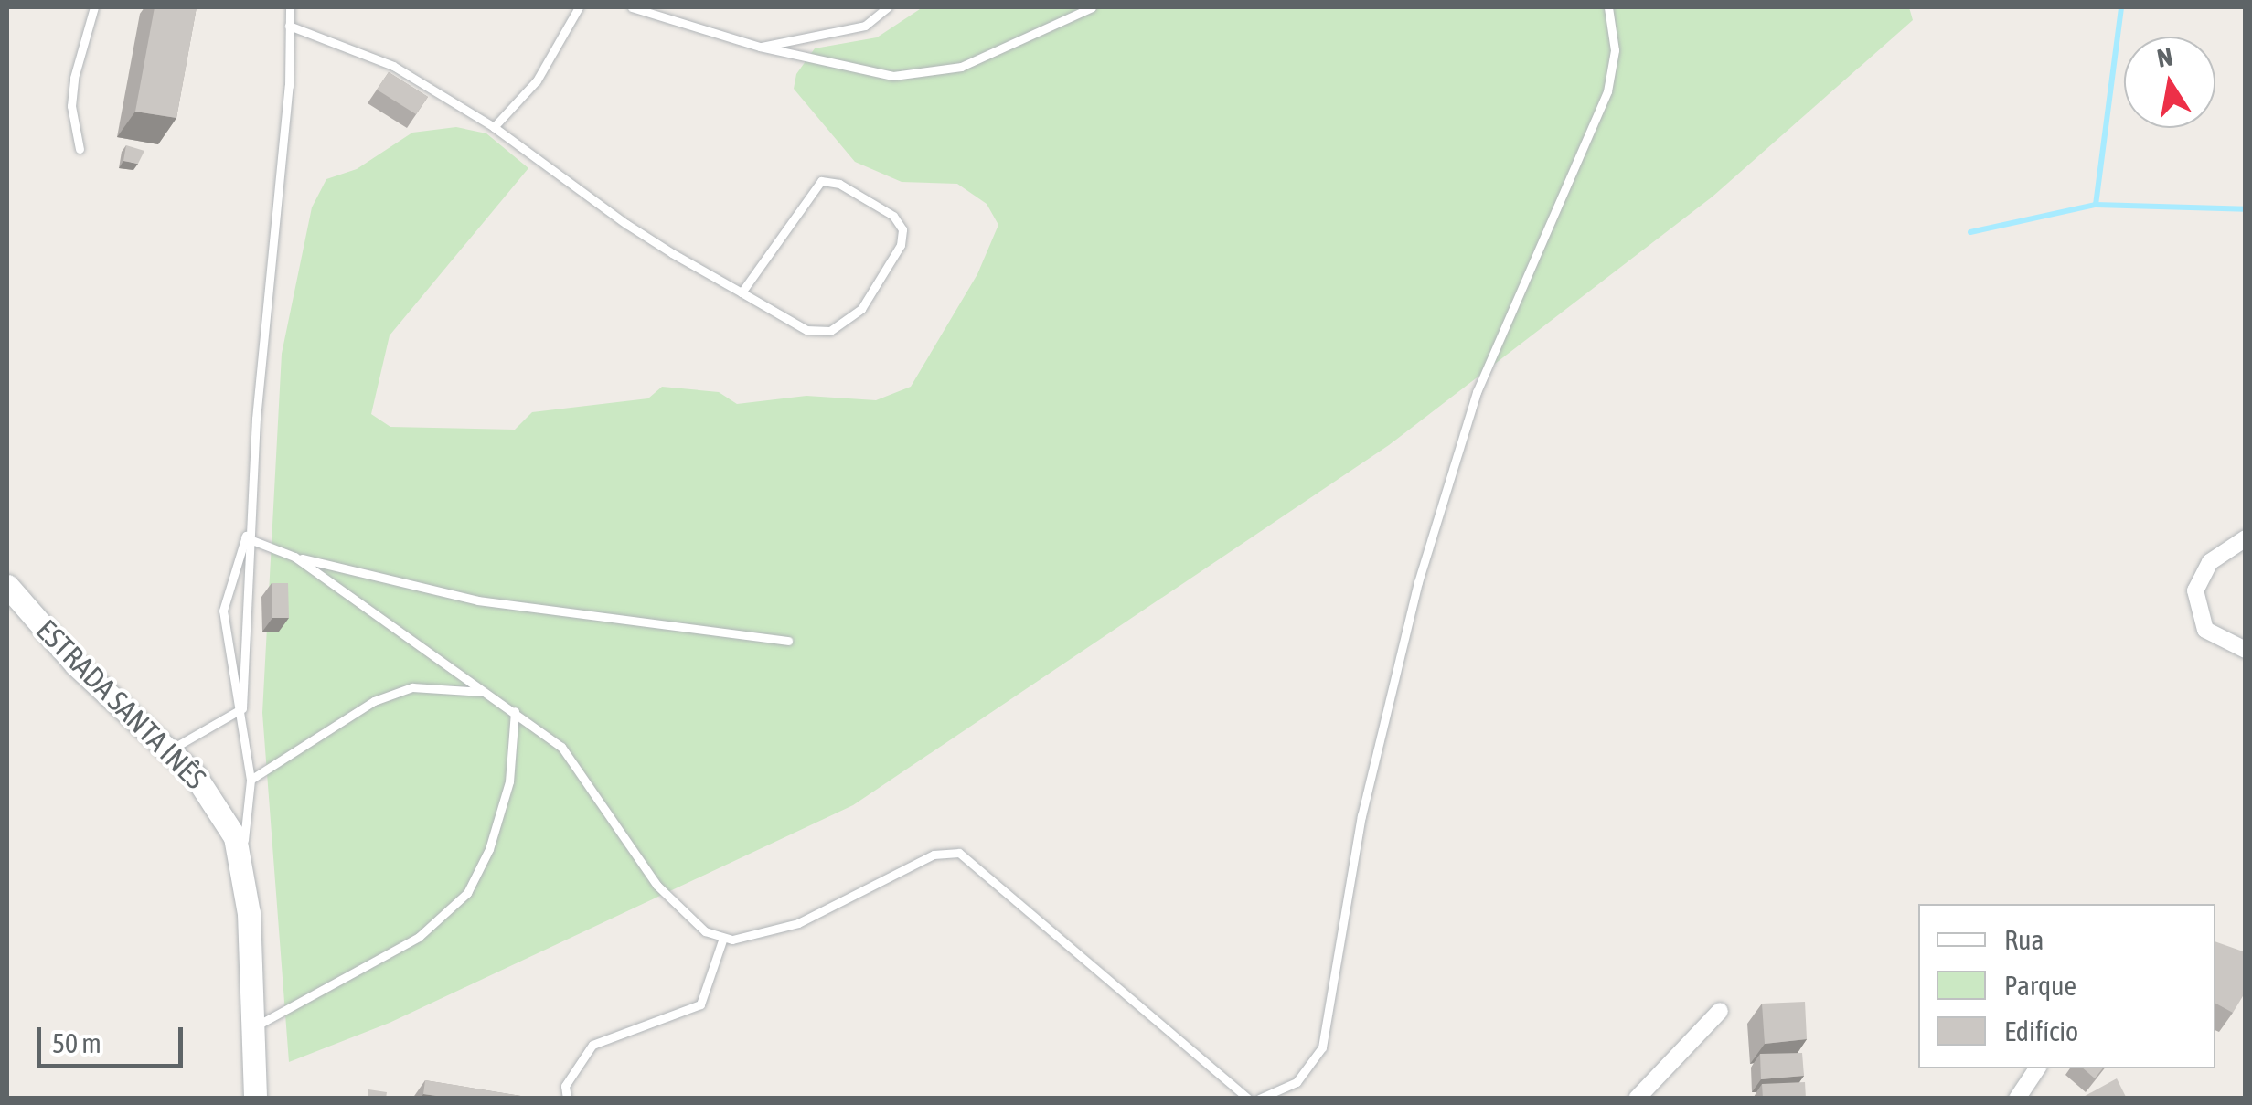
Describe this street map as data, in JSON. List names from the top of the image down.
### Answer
{
  "streets": {
    "main road": ["ESTRADA SANTA INÊS"]
  },
  "legend": ["Rua", "Parque", "Edifício"],
  "scale_bar": "50 m",
  "north": "top"
}
